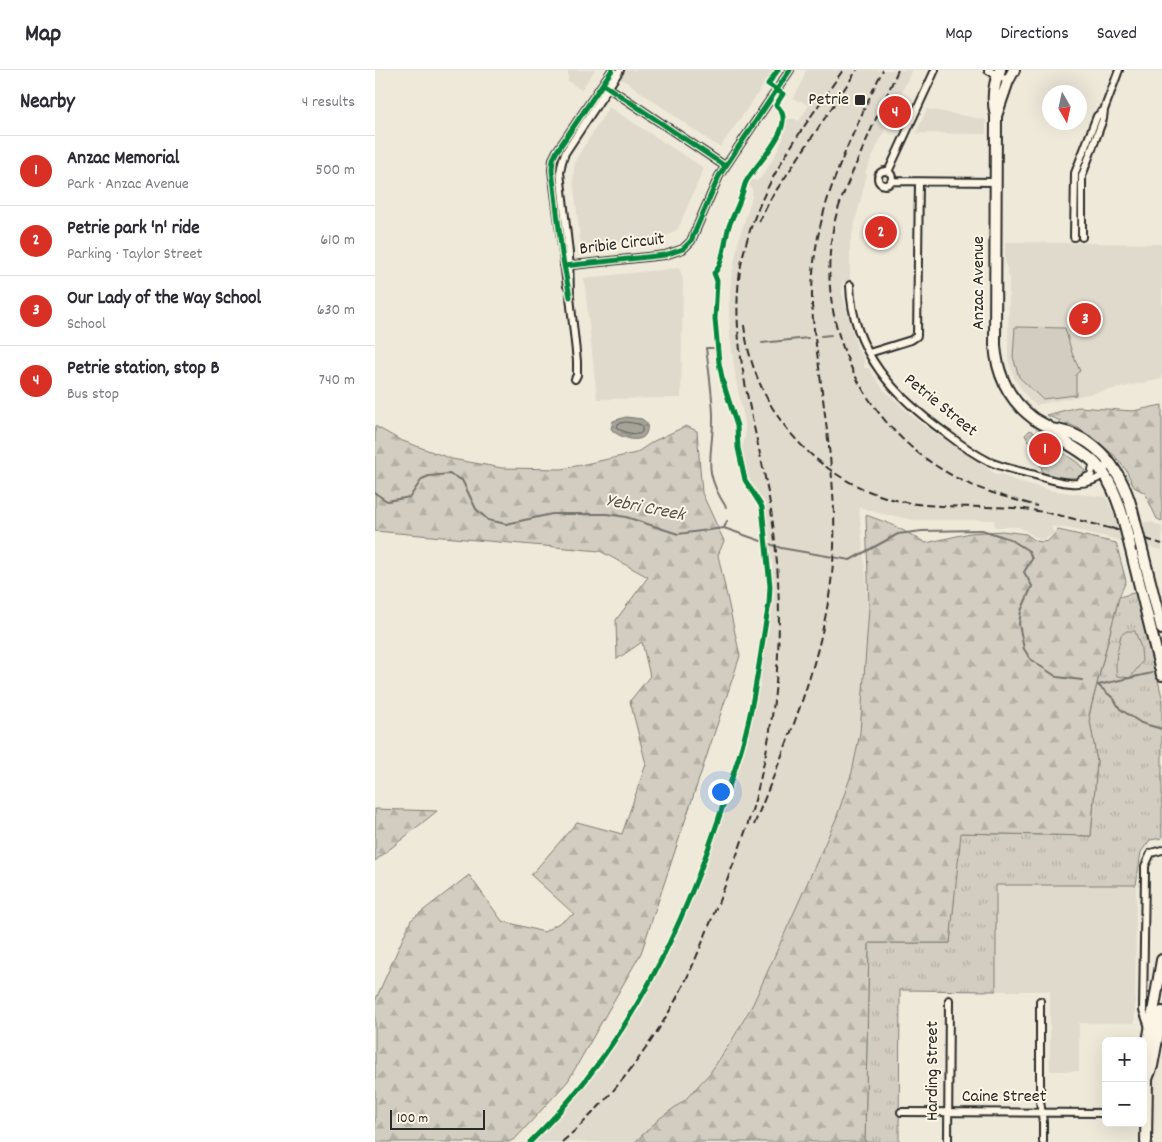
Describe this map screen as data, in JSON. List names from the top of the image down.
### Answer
{
  "streets": {
    "highway": ["Anzac Avenue"],
    "street": [
      "Bribie Circuit",
      "Petrie Street",
      "Harding Street",
      "Caine Street"
    ]
  },
  "crossings": [
    ["Anzac Avenue", "Petrie Street"],
    ["Harding Street", "Caine Street"]
  ],
  "water": ["Yebri Creek"],
  "places": {
    "transit": ["Petrie"]
  },
  "scale_bar": "100 m",
  "north": "bottom",
  "page": {
    "header": "Map",
    "nav": ["Map", "Directions", "Saved"],
    "heading": ["Nearby", "4 results"],
    "pins": [
      "4",
      "2",
      "3",
      "1"
    ],
    "list": [
      {
        "mark": "1",
        "name": "Anzac Memorial",
        "note": "Park · Anzac Avenue",
        "value": "500 m"
      },
      {
        "mark": "2",
        "name": "Petrie park 'n' ride",
        "note": "Parking · Taylor Street",
        "value": "610 m"
      },
      {
        "mark": "3",
        "name": "Our Lady of the Way School",
        "note": "School",
        "value": "630 m"
      },
      {
        "mark": "4",
        "name": "Petrie station, stop B",
        "note": "Bus stop",
        "value": "740 m"
      }
    ],
    "map_buttons": ["+", "−"],
    "scale": "100 m"
  }
}
